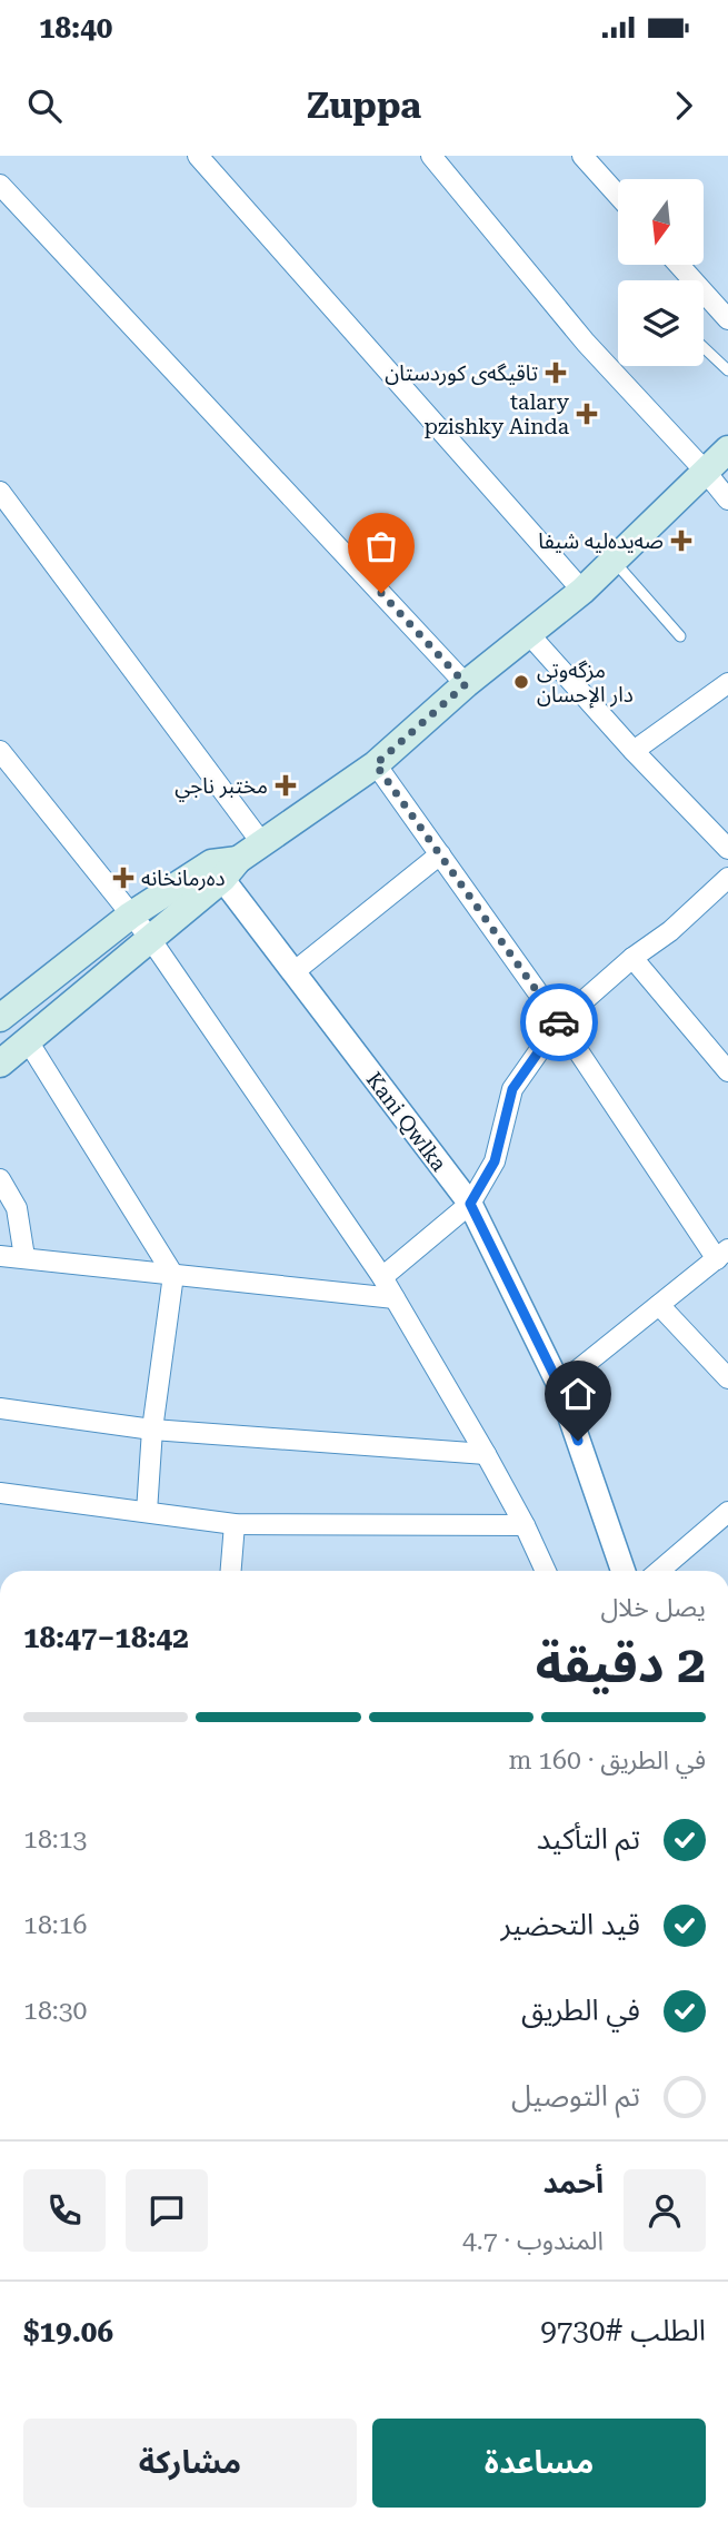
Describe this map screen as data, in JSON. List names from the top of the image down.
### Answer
{
  "streets": {
    "street": ["Kani Qwlka"]
  },
  "places": {
    "health": [
      "تاقیگەی کوردستان",
      "talary pzishky Ainda",
      "صەیدەلیە شیفا",
      "مختبر ناجي",
      "دەرمانخانە"
    ],
    "other": ["مزگەوتی دار الإحسان"]
  },
  "north": "bottom",
  "page": {
    "status": "18:40",
    "header": "Zuppa",
    "heading": ["2 دقيقة", "يصل خلال", "18:42–18:47"],
    "panel": [
      "أحمد",
      "المندوب · 4.7",
      "الطلب #9730",
      "$19.06"
    ],
    "bar": "في الطريق · 160 m",
    "list": [
      ["تم التأكيد", "18:13"],
      ["قيد التحضير", "18:16"],
      ["في الطريق", "18:30"],
      "تم التوصيل"
    ],
    "buttons": ["مساعدة", "مشاركة"]
  }
}
